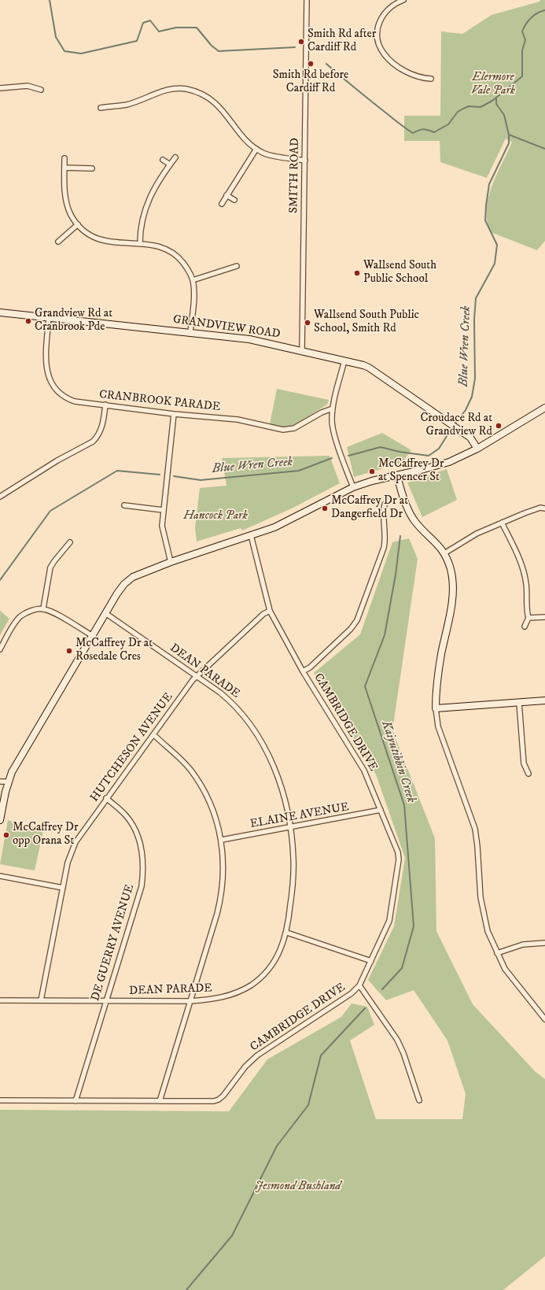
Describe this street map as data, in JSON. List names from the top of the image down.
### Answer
{
  "streets": {
    "street": [
      "SMITH ROAD",
      "GRANDVIEW ROAD",
      "CRANBROOK PARADE",
      "DEAN PARADE",
      "CAMBRIDGE DRIVE",
      "HUTCHESON AVENUE",
      "ELAINE AVENUE",
      "DE GUERRY AVENUE"
    ]
  },
  "crossings": [
    ["SMITH ROAD", "GRANDVIEW ROAD"],
    ["GRANDVIEW ROAD", "CRANBROOK PARADE"],
    ["DEAN PARADE", "HUTCHESON AVENUE"],
    ["DEAN PARADE", "ELAINE AVENUE"],
    ["DEAN PARADE", "DE GUERRY AVENUE"],
    ["CAMBRIDGE DRIVE", "HUTCHESON AVENUE"],
    ["CAMBRIDGE DRIVE", "ELAINE AVENUE"],
    ["CAMBRIDGE DRIVE", "DE GUERRY AVENUE"],
    ["HUTCHESON AVENUE", "DE GUERRY AVENUE"]
  ],
  "water": ["Blue Wren Creek", "Kaiyutibbin Creek"],
  "parks": ["Elermore Vale Park", "Hancock Park", "Jesmond Bushland"],
  "places": [
    "Smith Rd after Cardiff Rd",
    "Smith Rd before Cardiff Rd",
    "Wallsend South Public School",
    "Grandview Rd at Cranbrook Pde",
    "Wallsend South Public School, Smith Rd",
    "Croudace Rd at Grandview Rd",
    "McCaffrey Dr at Spencer St",
    "McCaffrey Dr at Dangerfield Dr",
    "McCaffrey Dr at Rosedale Cres",
    "McCaffrey Dr opp Orana St"
  ]
}
